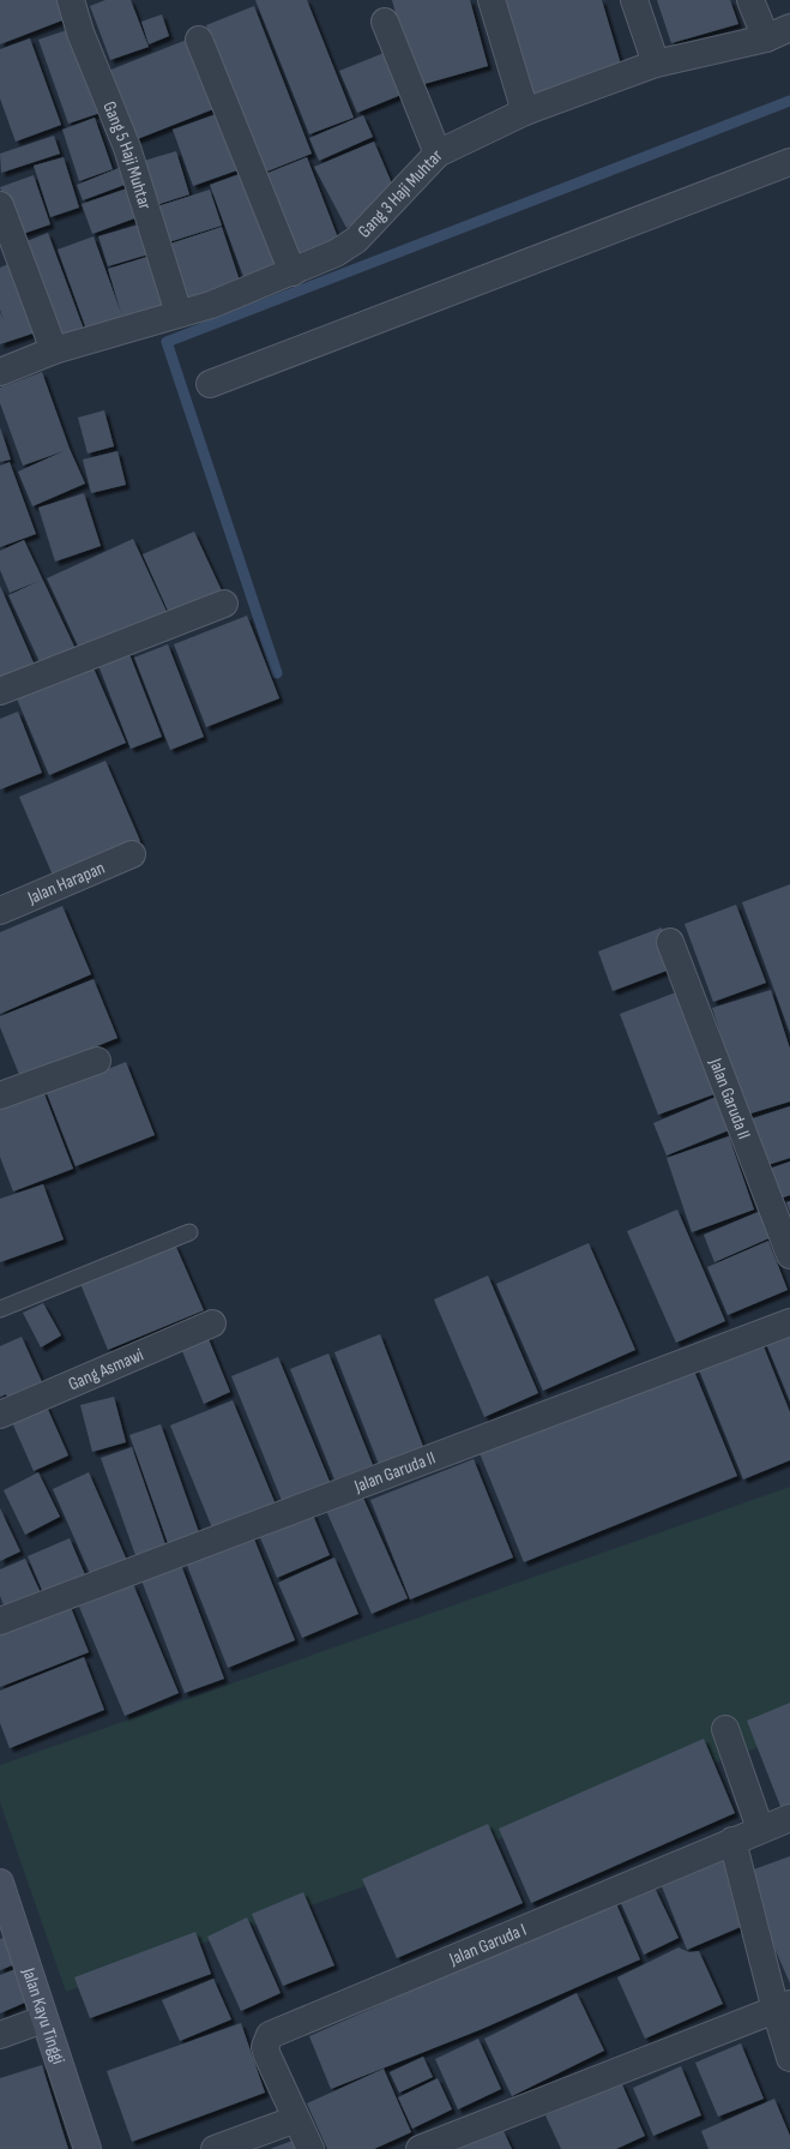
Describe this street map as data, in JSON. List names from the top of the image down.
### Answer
{
  "streets": {
    "street": [
      "Gang 5 Haji Muhtar",
      "Gang 3 Haji Muhtar",
      "Jalan Harapan",
      "Jalan Garuda II",
      "Gang Asmawi",
      "Jalan Garuda I",
      "Jalan Kayu Tinggi"
    ]
  },
  "crossings": [
    ["Gang 5 Haji Muhtar", "Gang 3 Haji Muhtar"]
  ]
}
